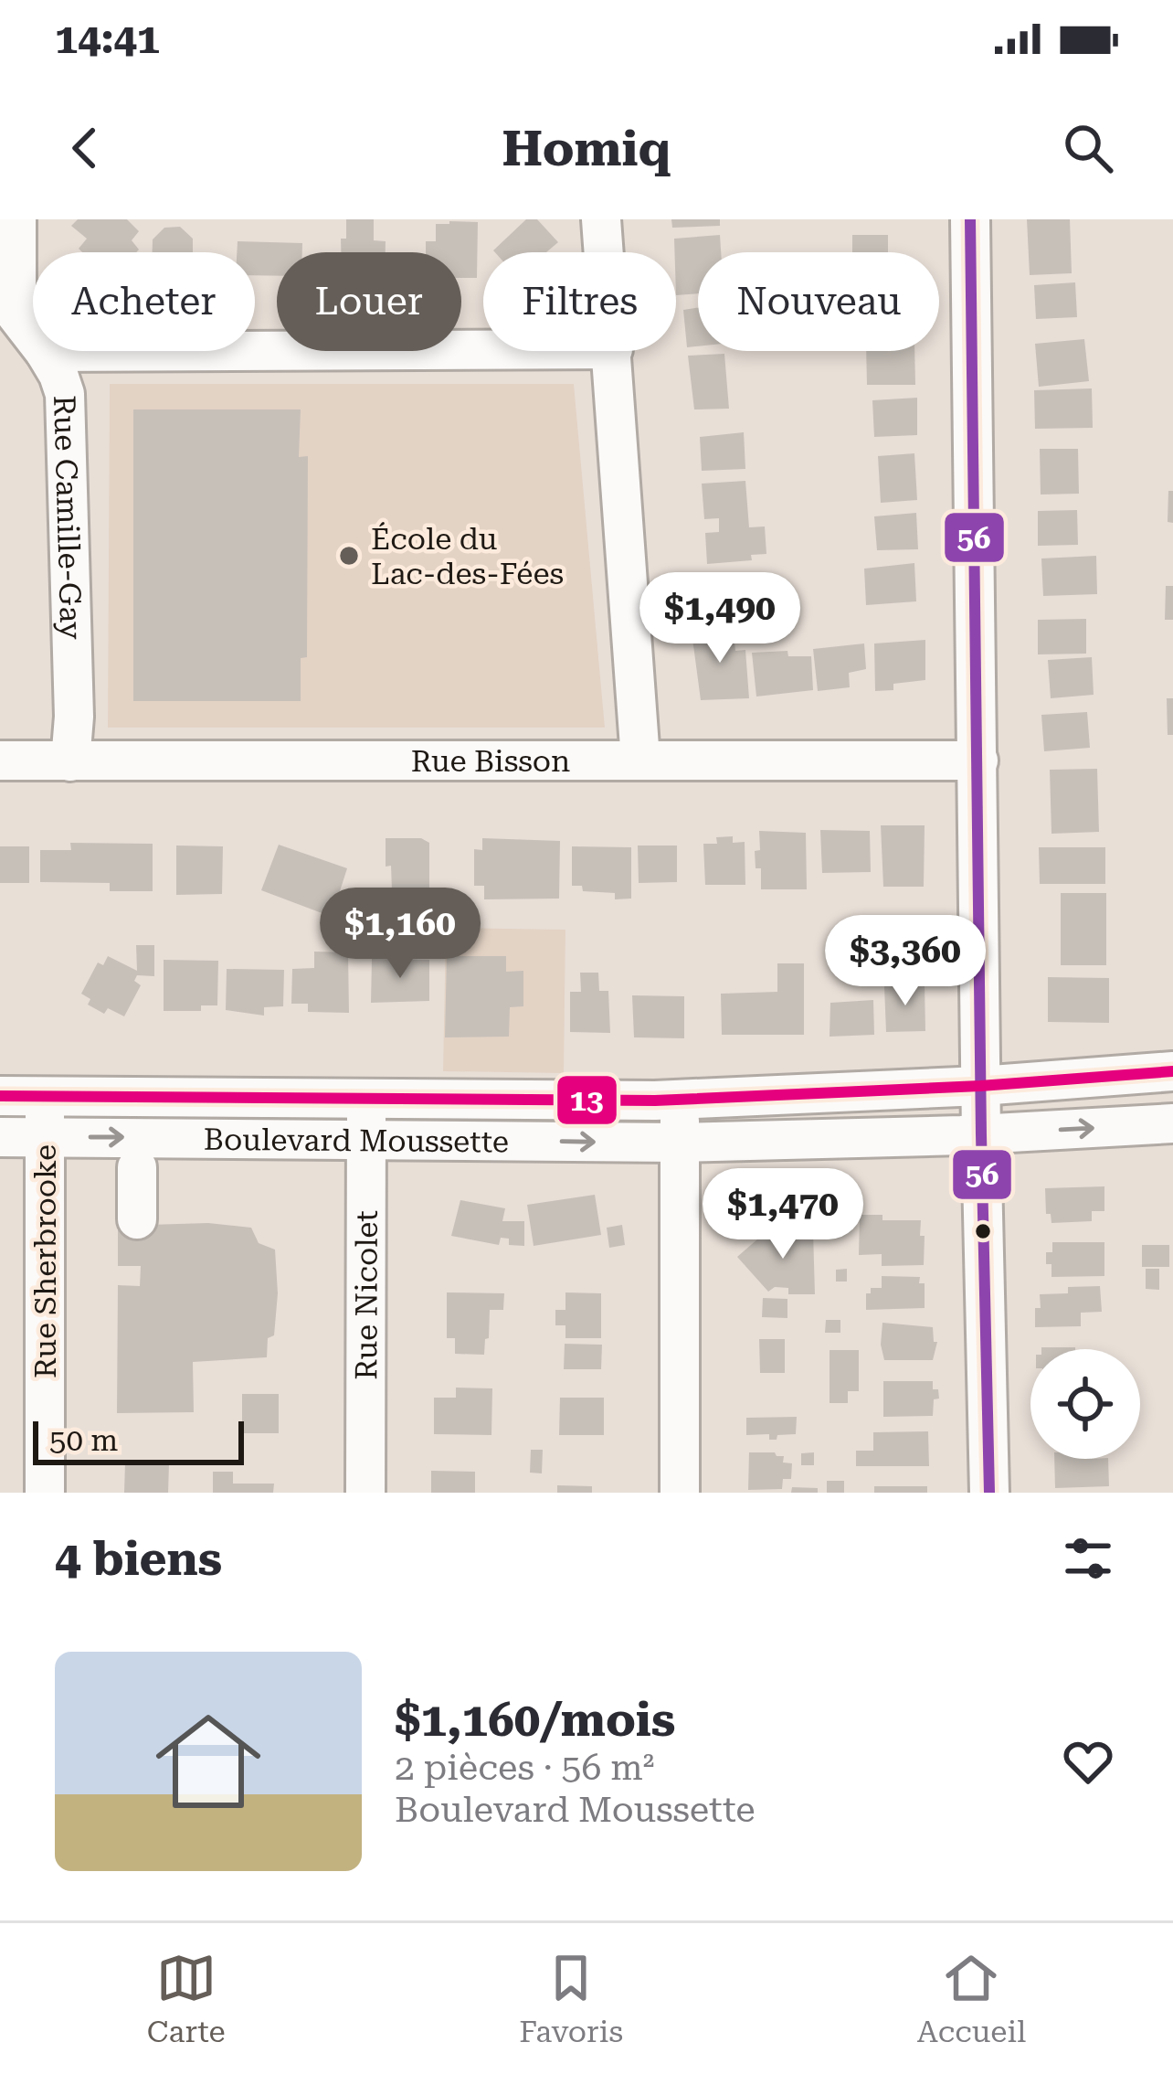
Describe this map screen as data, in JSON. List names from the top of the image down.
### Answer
{
  "streets": {
    "street": [
      "Rue Camille-Gay",
      "Rue Bisson",
      "Boulevard Moussette",
      "Rue Sherbrooke",
      "Rue Nicolet"
    ]
  },
  "crossings": [
    ["Rue Camille-Gay", "Rue Bisson"],
    ["Boulevard Moussette", "Rue Sherbrooke"],
    ["Boulevard Moussette", "Rue Nicolet"]
  ],
  "places": ["École du Lac-des-Fées"],
  "lines": ["transit line 56", "transit line 13"],
  "scale_bar": "50 m",
  "page": {
    "status": "14:41",
    "header": "Homiq",
    "chip": [
      "Acheter",
      "Louer",
      "Filtres",
      "Nouveau"
    ],
    "price": [
      "$1,490",
      "$1,160",
      "$3,360",
      "$1,470"
    ],
    "scale": "50 m",
    "heading": "4 biens",
    "list": [
      {
        "name": "$1,160/mois",
        "note": "2 pièces · 56 m² · Boulevard Moussette"
      }
    ],
    "tabs": ["Carte", "Favoris", "Accueil"]
  }
}
